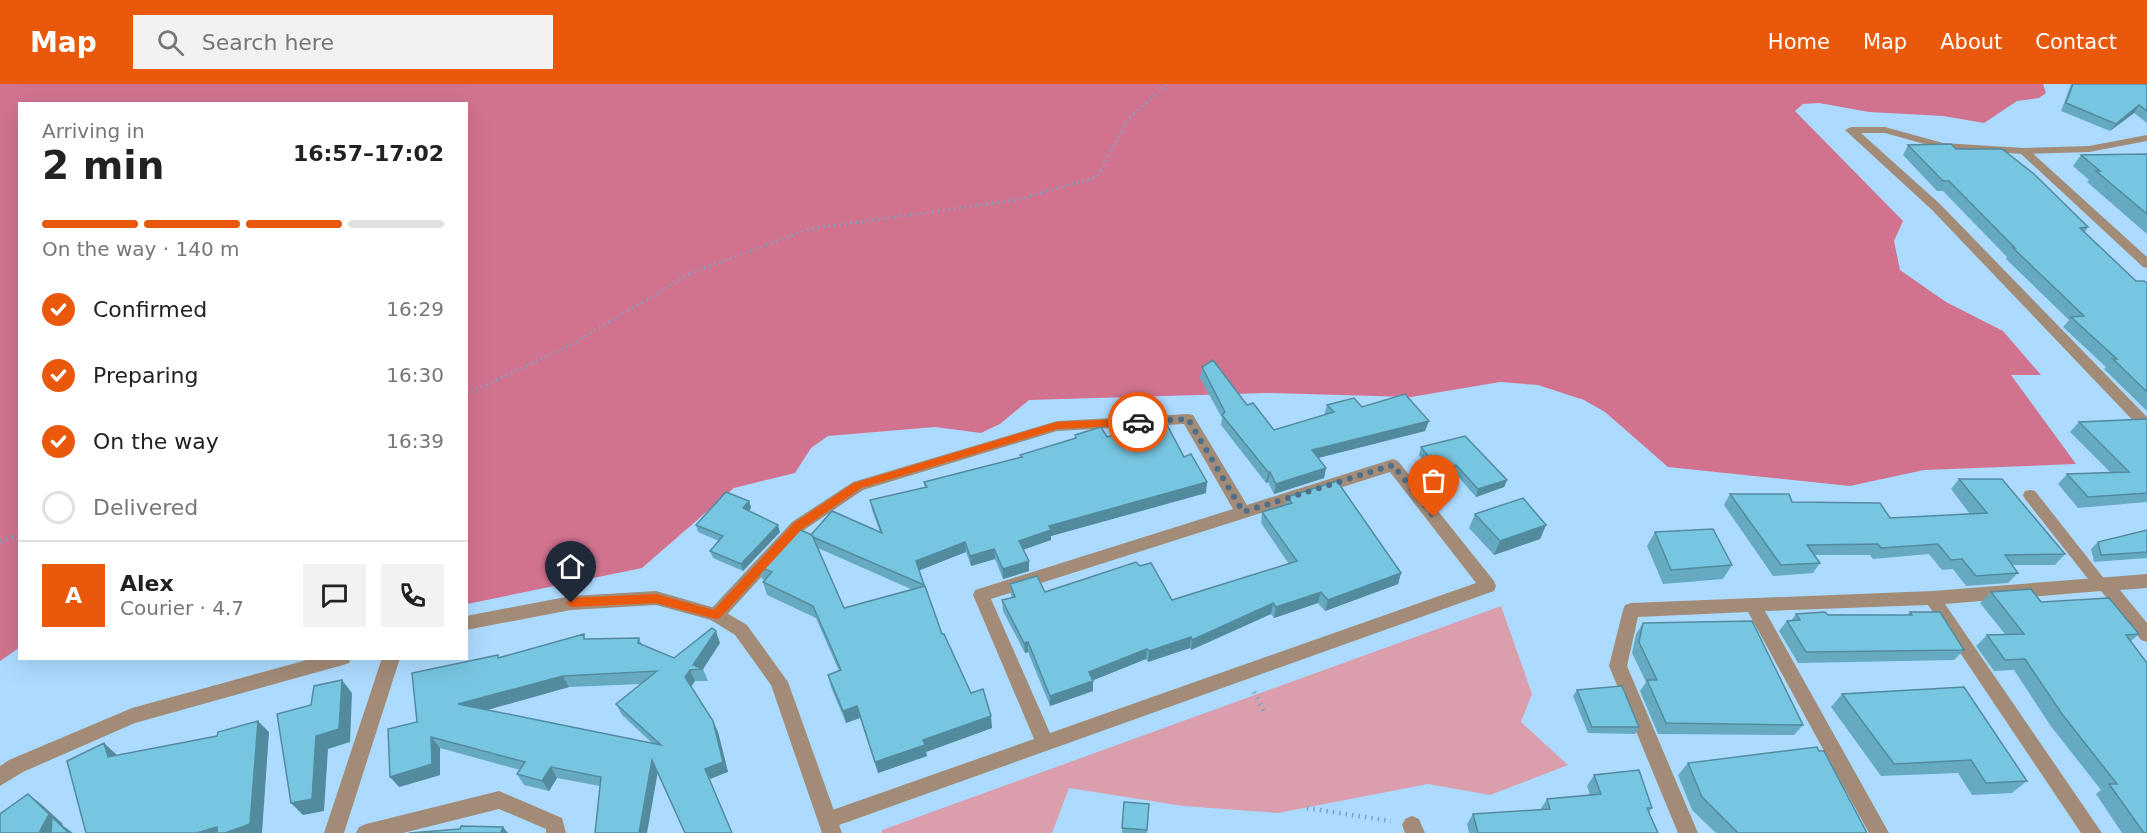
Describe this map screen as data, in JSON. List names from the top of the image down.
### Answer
{
  "page": {
    "header": "Map",
    "search": "Search here",
    "nav": [
      "Home",
      "Map",
      "About",
      "Contact"
    ],
    "heading": ["2 min", "Arriving in", "16:57–17:02"],
    "panel": ["Alex", "Courier · 4.7"],
    "bar": "On the way · 140 m",
    "list": [
      ["Confirmed", "16:29"],
      ["Preparing", "16:30"],
      ["On the way", "16:39"],
      "Delivered"
    ],
    "round": "A"
  }
}
